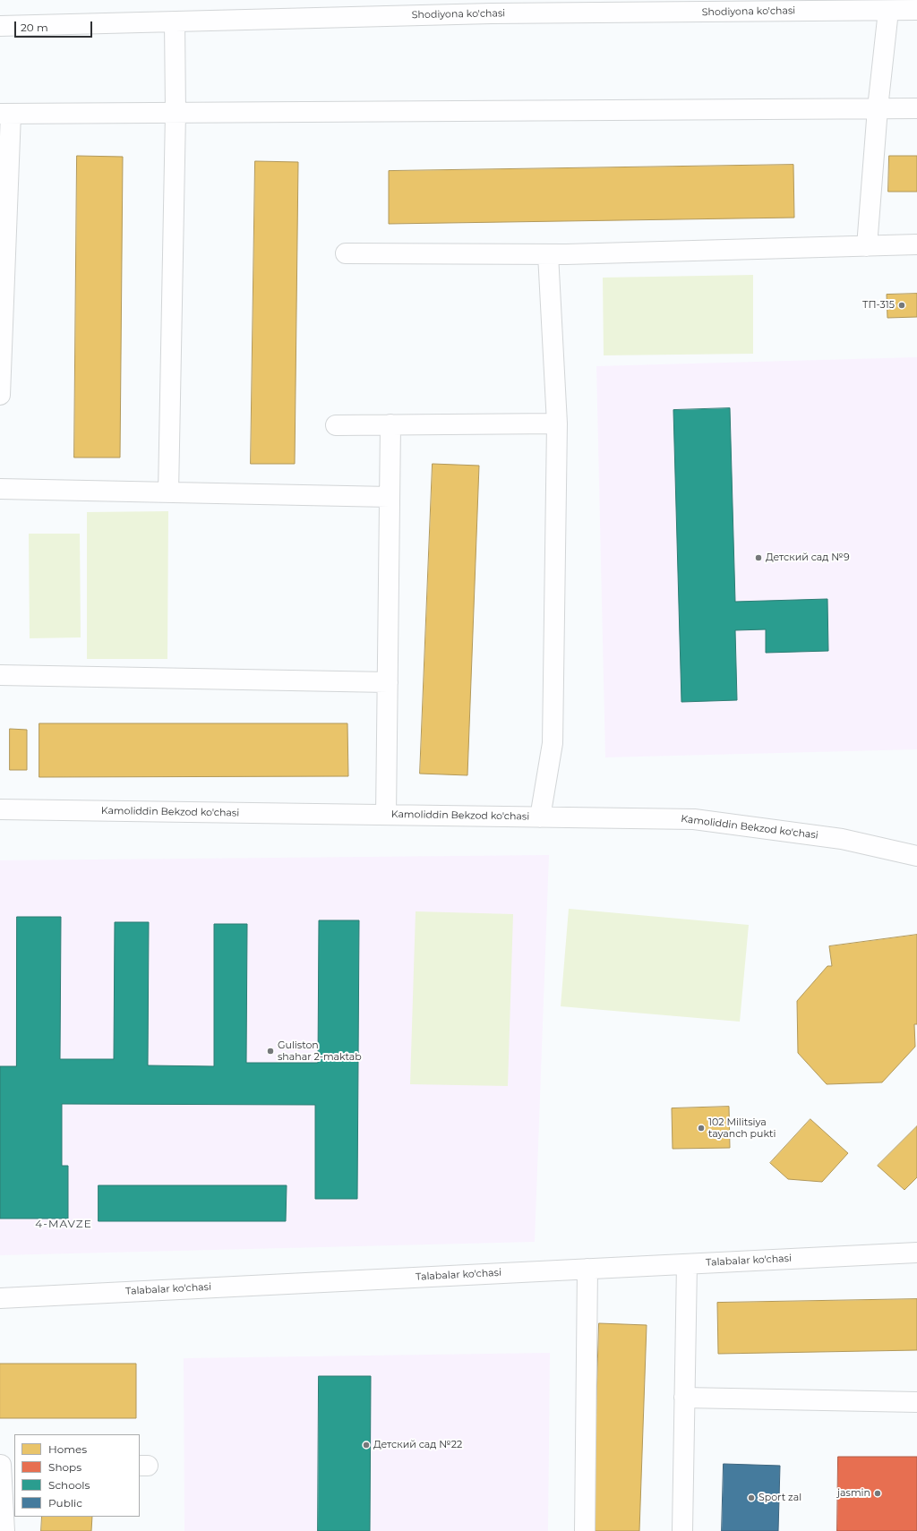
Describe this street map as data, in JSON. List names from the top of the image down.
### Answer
{
  "streets": {
    "street": ["Shodiyona ko'chasi", "Kamoliddin Bekzod ko'chasi", "Talabalar ko'chasi"]
  },
  "districts": ["4-MAVZE"],
  "places": [
    "ТП-315",
    "Детский сад №9",
    "Guliston shahar 2-maktab",
    "102 Militsiya tayanch pukti",
    "Детский сад №22",
    "jasmin",
    "Sport zal"
  ],
  "legend": [
    "Homes",
    "Shops",
    "Schools",
    "Public"
  ],
  "scale_bar": "20 m"
}
